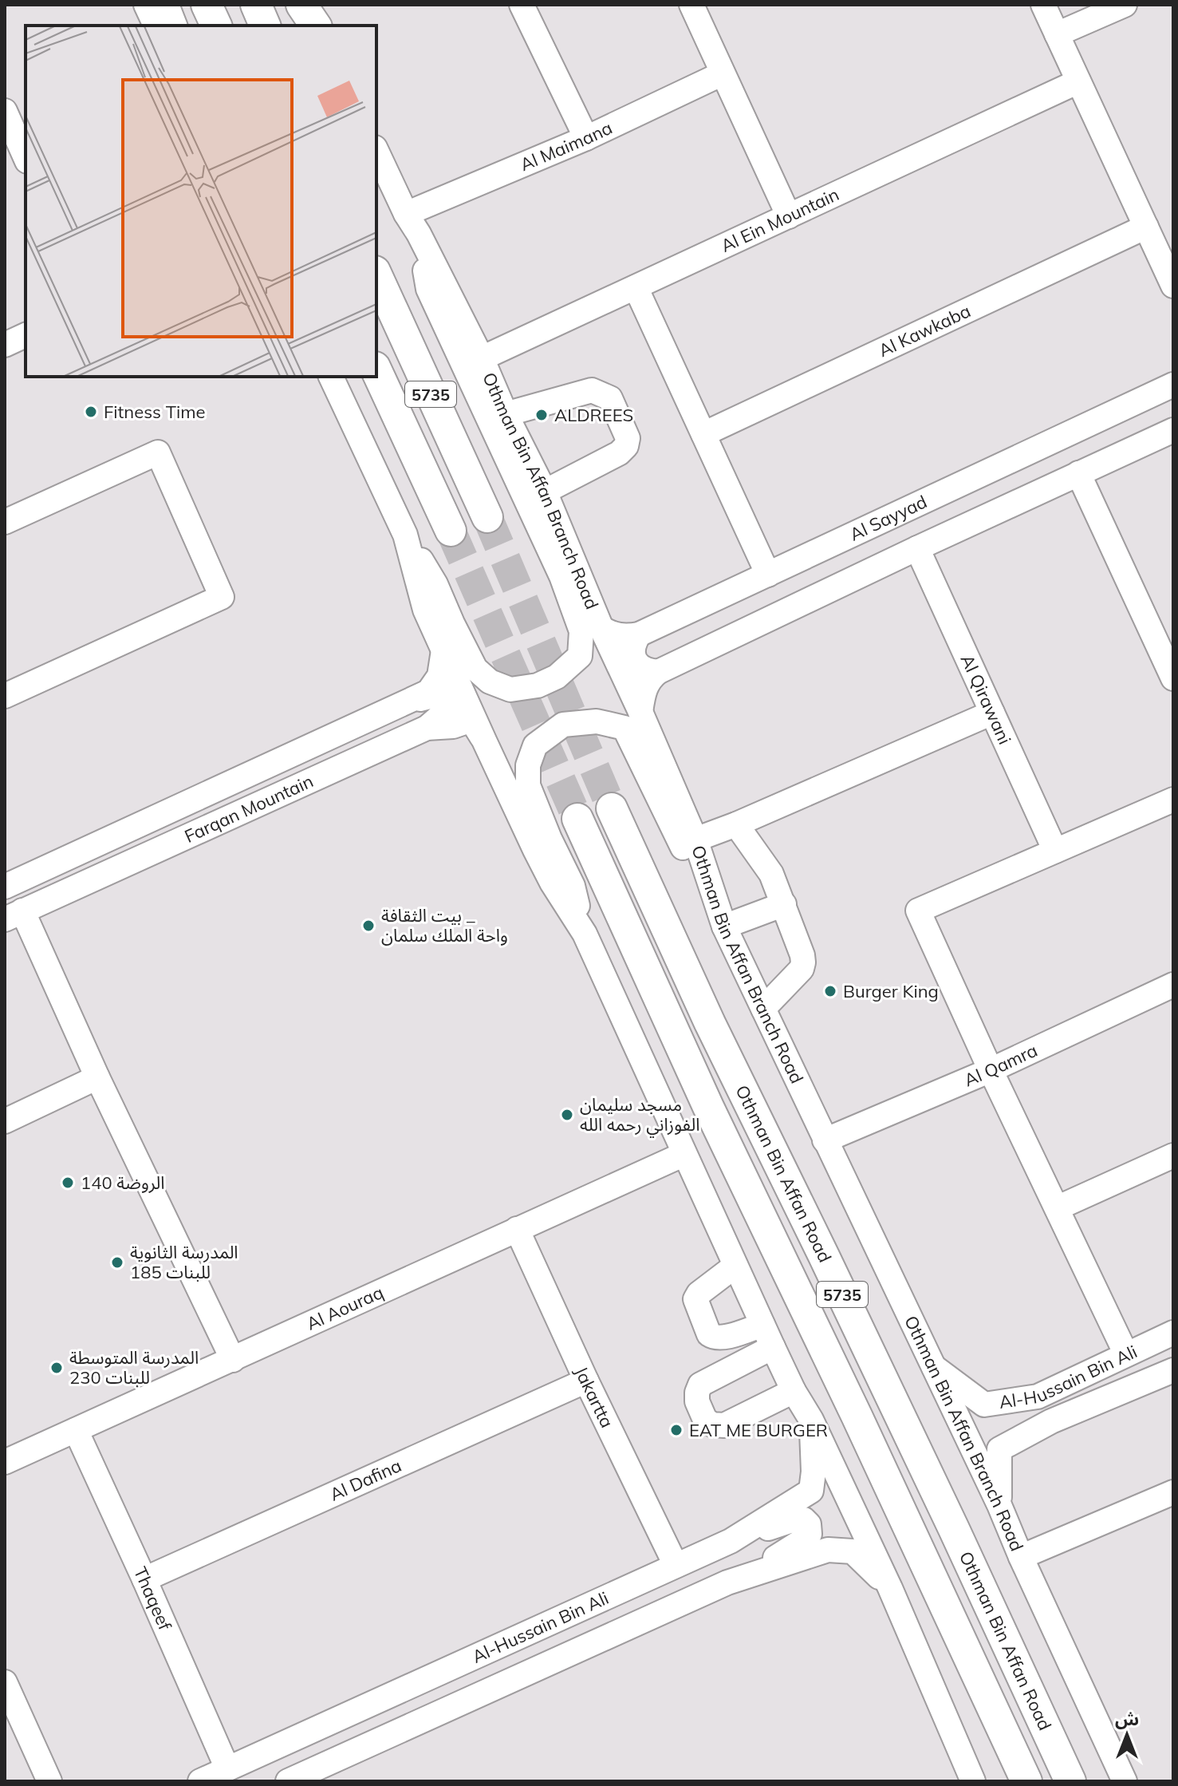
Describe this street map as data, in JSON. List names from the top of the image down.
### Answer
{
  "streets": {
    "main road": ["5735", "Othman Bin Affan Road"],
    "street": [
      "Al Maimana",
      "Al Ein Mountain",
      "Al Kawkaba",
      "Othman Bin Affan Branch Road",
      "Al Sayyad",
      "Al Qirawani",
      "Farqan Mountain",
      "Al Qamra",
      "Al Aouraq",
      "Al-Hussain Bin Ali",
      "Jakartta",
      "Al Dafina",
      "Thaqeef"
    ]
  },
  "crossings": [
    ["Al Maimana", "Othman Bin Affan Branch Road"],
    ["Al Ein Mountain", "Othman Bin Affan Branch Road"],
    ["Othman Bin Affan Branch Road", "Al Sayyad"],
    ["Othman Bin Affan Branch Road", "Al Qamra"],
    ["Othman Bin Affan Branch Road", "Al-Hussain Bin Ali"],
    ["Al Aouraq", "Jakartta"],
    ["Al Aouraq", "Thaqeef"],
    ["Al-Hussain Bin Ali", "Jakartta"],
    ["Al-Hussain Bin Ali", "Thaqeef"],
    ["Jakartta", "Al Dafina"],
    ["Al Dafina", "Thaqeef"]
  ],
  "places": [
    "Fitness Time",
    "ALDREES",
    "بيت الثقافة _ واحة الملك سلمان",
    "Burger King",
    "مسجد سليمان الفوزاني رحمه الله",
    "الروضة 140",
    "المدرسة الثانوية 185 للبنات",
    "المدرسة المتوسطة 230 للبنات",
    "EAT ME BURGER"
  ],
  "north": "top"
}
